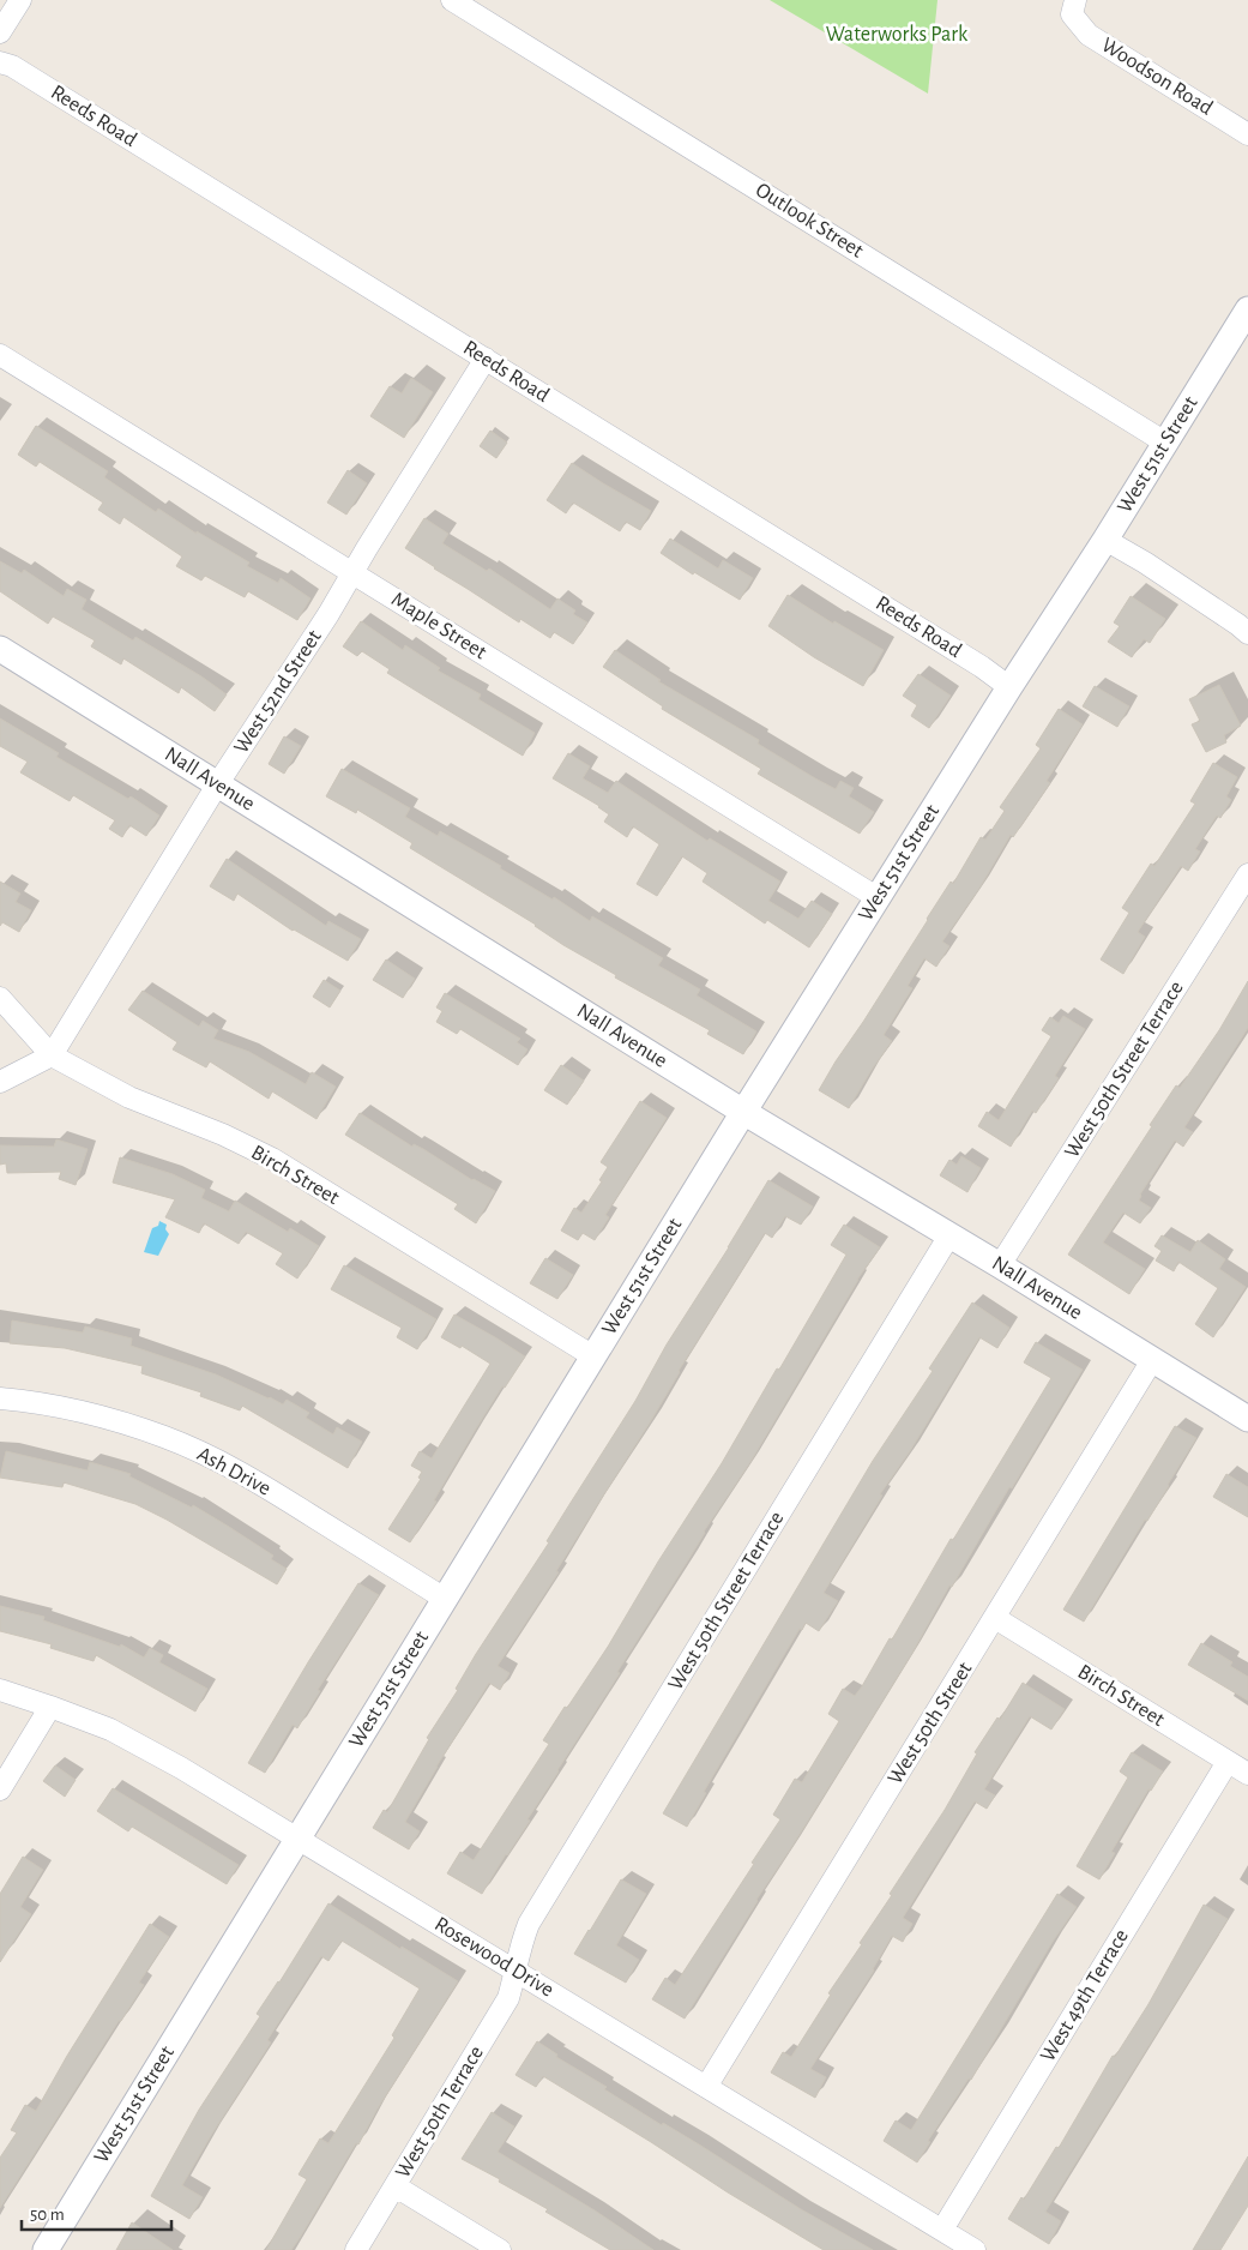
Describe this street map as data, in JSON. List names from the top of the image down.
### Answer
{
  "streets": {
    "street": [
      "Woodson Road",
      "Reeds Road",
      "Outlook Street",
      "West 51st Street",
      "Maple Street",
      "West 52nd Street",
      "Nall Avenue",
      "West 50th Street Terrace",
      "Birch Street",
      "Ash Drive",
      "West 50th Street",
      "Rosewood Drive",
      "West 49th Terrace",
      "West 50th Terrace"
    ]
  },
  "crossings": [
    ["Reeds Road", "West 51st Street"],
    ["Reeds Road", "West 52nd Street"],
    ["Outlook Street", "West 51st Street"],
    ["West 51st Street", "Maple Street"],
    ["West 51st Street", "Nall Avenue"],
    ["West 51st Street", "Birch Street"],
    ["West 51st Street", "Ash Drive"],
    ["West 51st Street", "Rosewood Drive"],
    ["Maple Street", "West 52nd Street"],
    ["West 52nd Street", "Nall Avenue"],
    ["West 52nd Street", "Birch Street"],
    ["Nall Avenue", "West 50th Street Terrace"],
    ["Nall Avenue", "West 50th Street"],
    ["West 50th Street Terrace", "Rosewood Drive"],
    ["West 50th Street Terrace", "West 50th Terrace"],
    ["Birch Street", "West 50th Street"],
    ["Birch Street", "West 49th Terrace"],
    ["West 50th Street", "Rosewood Drive"],
    ["Rosewood Drive", "West 49th Terrace"],
    ["Rosewood Drive", "West 50th Terrace"]
  ],
  "parks": ["Waterworks Park"],
  "scale_bar": "50 m"
}
